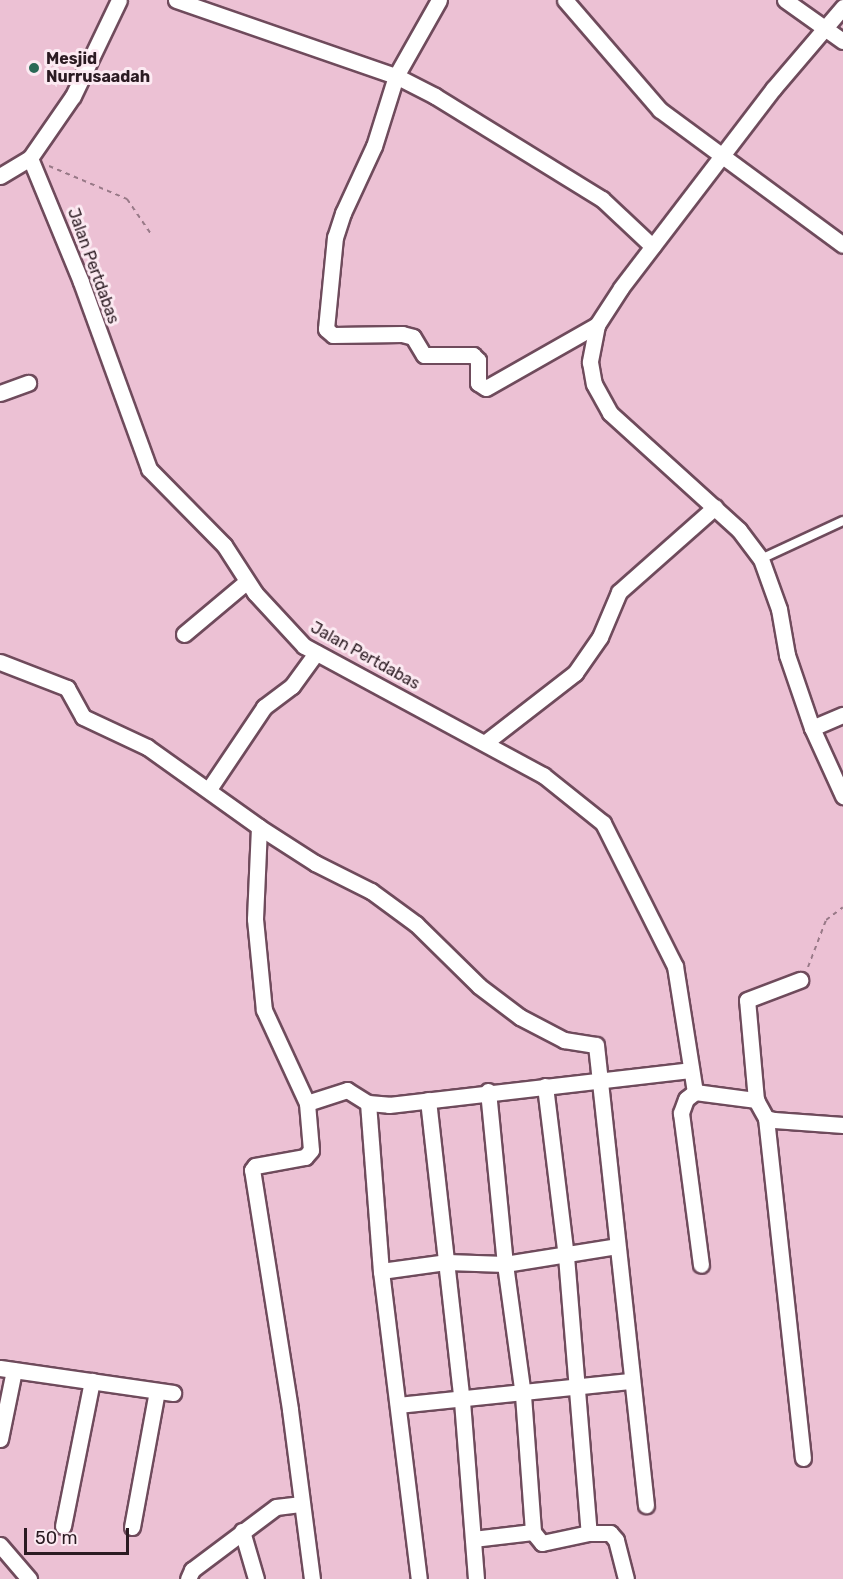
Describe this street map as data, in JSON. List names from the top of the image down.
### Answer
{
  "streets": {
    "street": ["Jalan Pertdabas"]
  },
  "places": ["Mesjid Nurrusaadah"],
  "scale_bar": "50 m"
}
